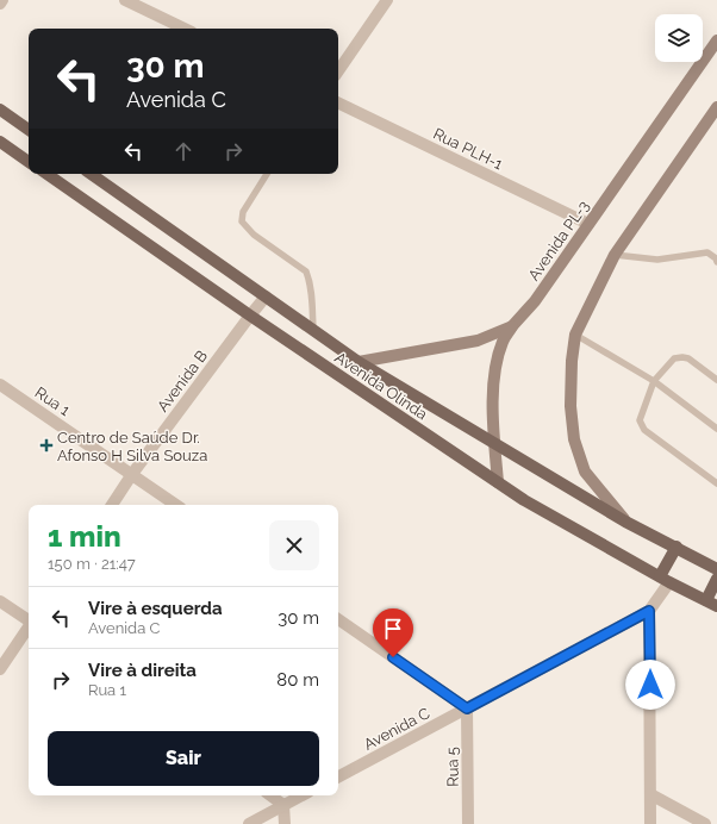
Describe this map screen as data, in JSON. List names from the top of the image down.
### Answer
{
  "streets": {
    "main road": ["Avenida Olinda"],
    "street": [
      "Rua PLH-1",
      "Avenida PL-3",
      "Avenida B",
      "Rua 1",
      "Avenida C",
      "Rua 5"
    ]
  },
  "crossings": [
    ["Rua PLH-1", "Avenida PL-3"],
    ["Avenida PL-3", "Avenida Olinda"],
    ["Avenida B", "Avenida Olinda"],
    ["Avenida B", "Rua 1"],
    ["Avenida Olinda", "Avenida C"],
    ["Avenida C", "Rua 5"]
  ],
  "places": {
    "health": ["Centro de Saúde Dr. Afonso H Silva Souza"]
  },
  "page": {
    "turn": ["30 m", "Avenida C"],
    "heading": ["1 min", "150 m · 21:47"],
    "list": [
      {
        "name": "Vire à esquerda",
        "note": "Avenida C",
        "value": "30 m"
      },
      {
        "name": "Vire à direita",
        "note": "Rua 1",
        "value": "80 m"
      }
    ],
    "buttons": "Sair"
  }
}
